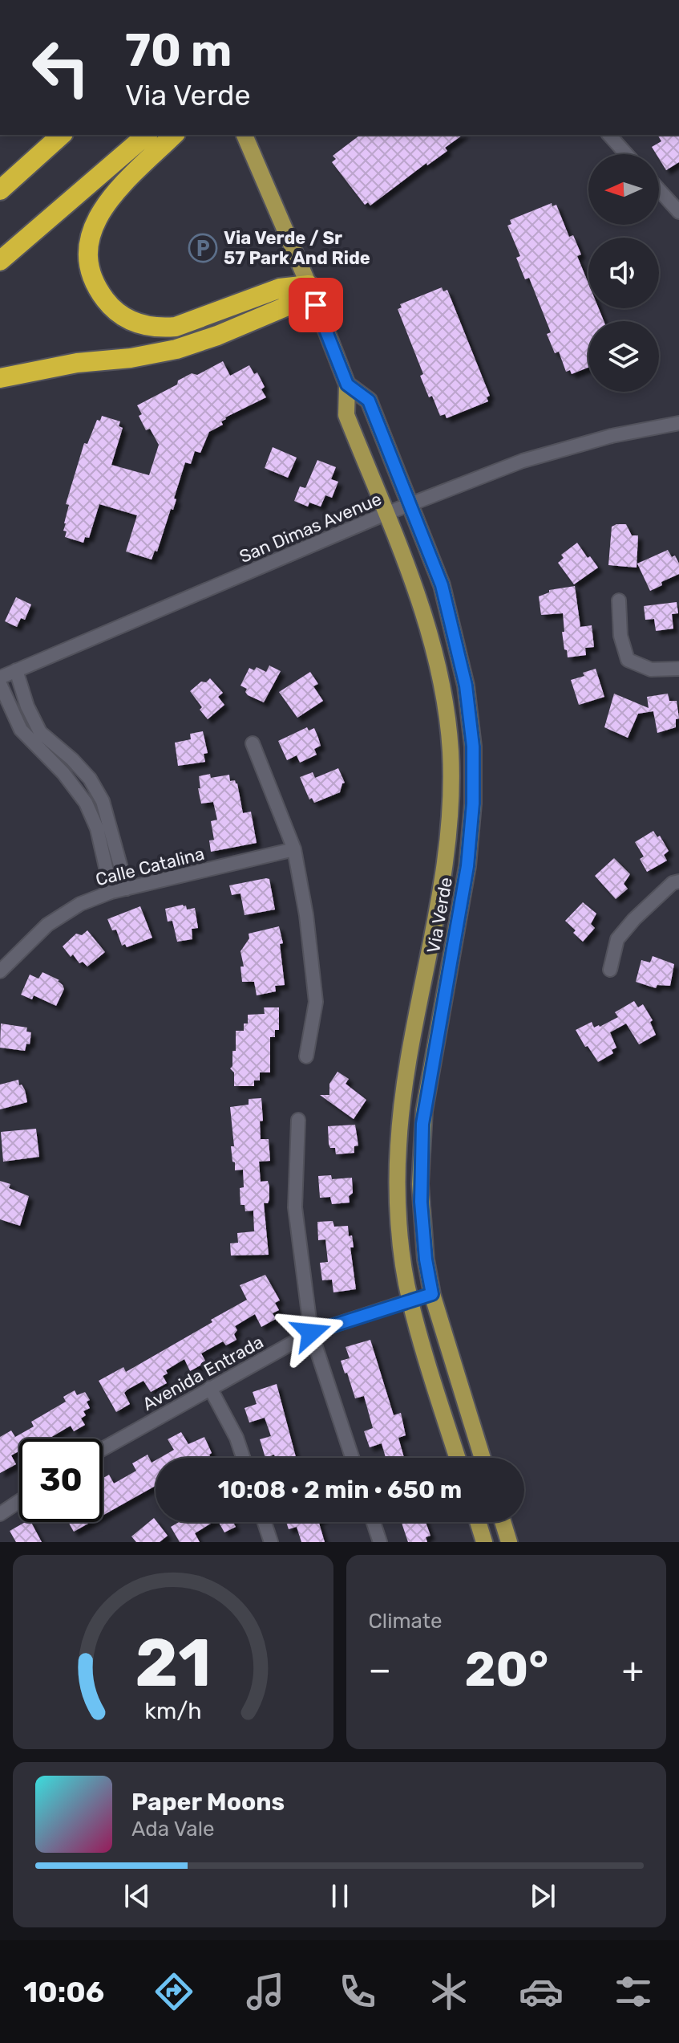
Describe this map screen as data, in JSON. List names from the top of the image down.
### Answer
{
  "streets": {
    "main road": ["Via Verde"],
    "street": ["San Dimas Avenue", "Calle Catalina", "Avenida Entrada"]
  },
  "crossings": [
    ["San Dimas Avenue", "Via Verde"],
    ["Via Verde", "Avenida Entrada"]
  ],
  "places": {
    "parking": ["Via Verde / Sr 57 Park And Ride"]
  },
  "north": "left",
  "page": {
    "turn": ["70 m", "Via Verde"],
    "limit": "30",
    "trip": "10:08 · 2 min · 650 m",
    "tile": "Climate",
    "heat": ["−", "20°", "+"],
    "song": ["Paper Moons", "Ada Vale"],
    "tabs": "10:06",
    "gauge": ["21", "km/h"]
  }
}
